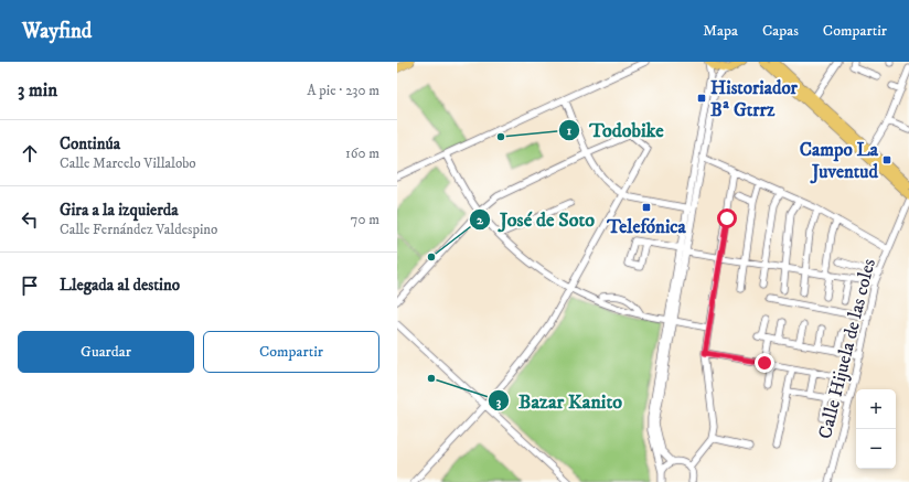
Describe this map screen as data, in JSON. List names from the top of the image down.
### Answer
{
  "streets": {
    "street": ["Calle Hijuela de las coles"]
  },
  "places": {
    "transit": ["Historiador Bª Gtrrz", "Campo La Juventud", "Telefónica"],
    "other": ["Todobike", "José de Soto", "Bazar Kanito"]
  },
  "page": {
    "header": "Wayfind",
    "nav": ["Mapa", "Capas", "Compartir"],
    "heading": ["3 min", "A pie · 230 m"],
    "list": [
      ["Continúa", "Calle Marcelo Villalobo", "160 m"],
      ["Gira a la izquierda", "Calle Fernández Valdespino", "70 m"],
      "Llegada al destino"
    ],
    "buttons": ["Guardar", "Compartir"],
    "map_buttons": ["+", "−"]
  }
}
